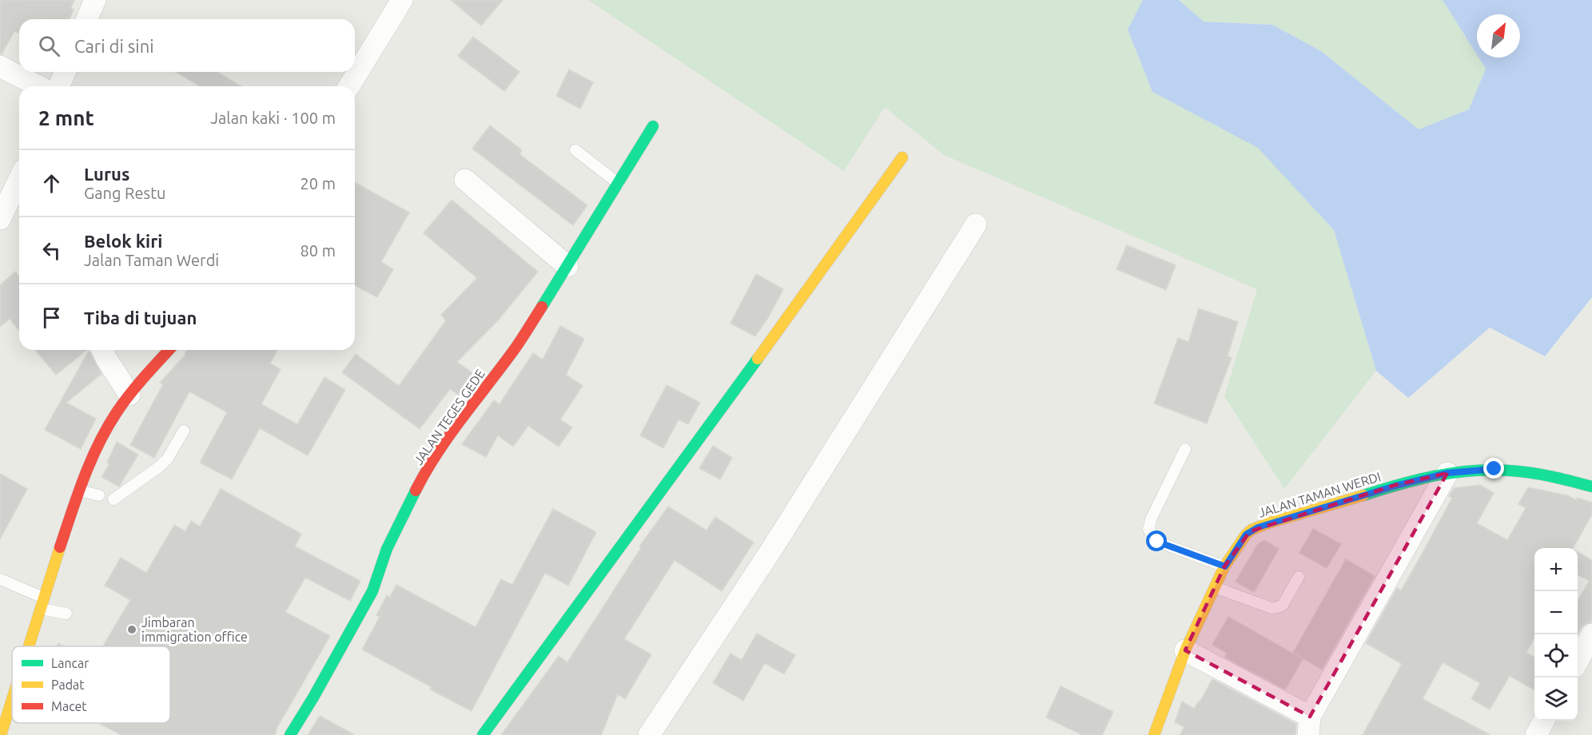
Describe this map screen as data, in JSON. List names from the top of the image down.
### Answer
{
  "streets": {
    "street": ["JALAN TEGES GEDE", "JALAN TAMAN WERDI"]
  },
  "places": ["Jimbaran immigration office"],
  "legend": ["Lancar", "Padat", "Macet"],
  "north": "top right",
  "page": {
    "search": "Cari di sini",
    "heading": ["2 mnt", "Jalan kaki · 100 m"],
    "list": [
      ["Lurus", "Gang Restu", "20 m"],
      ["Belok kiri", "Jalan Taman Werdi", "80 m"],
      "Tiba di tujuan"
    ],
    "map_buttons": ["+", "−"]
  }
}
